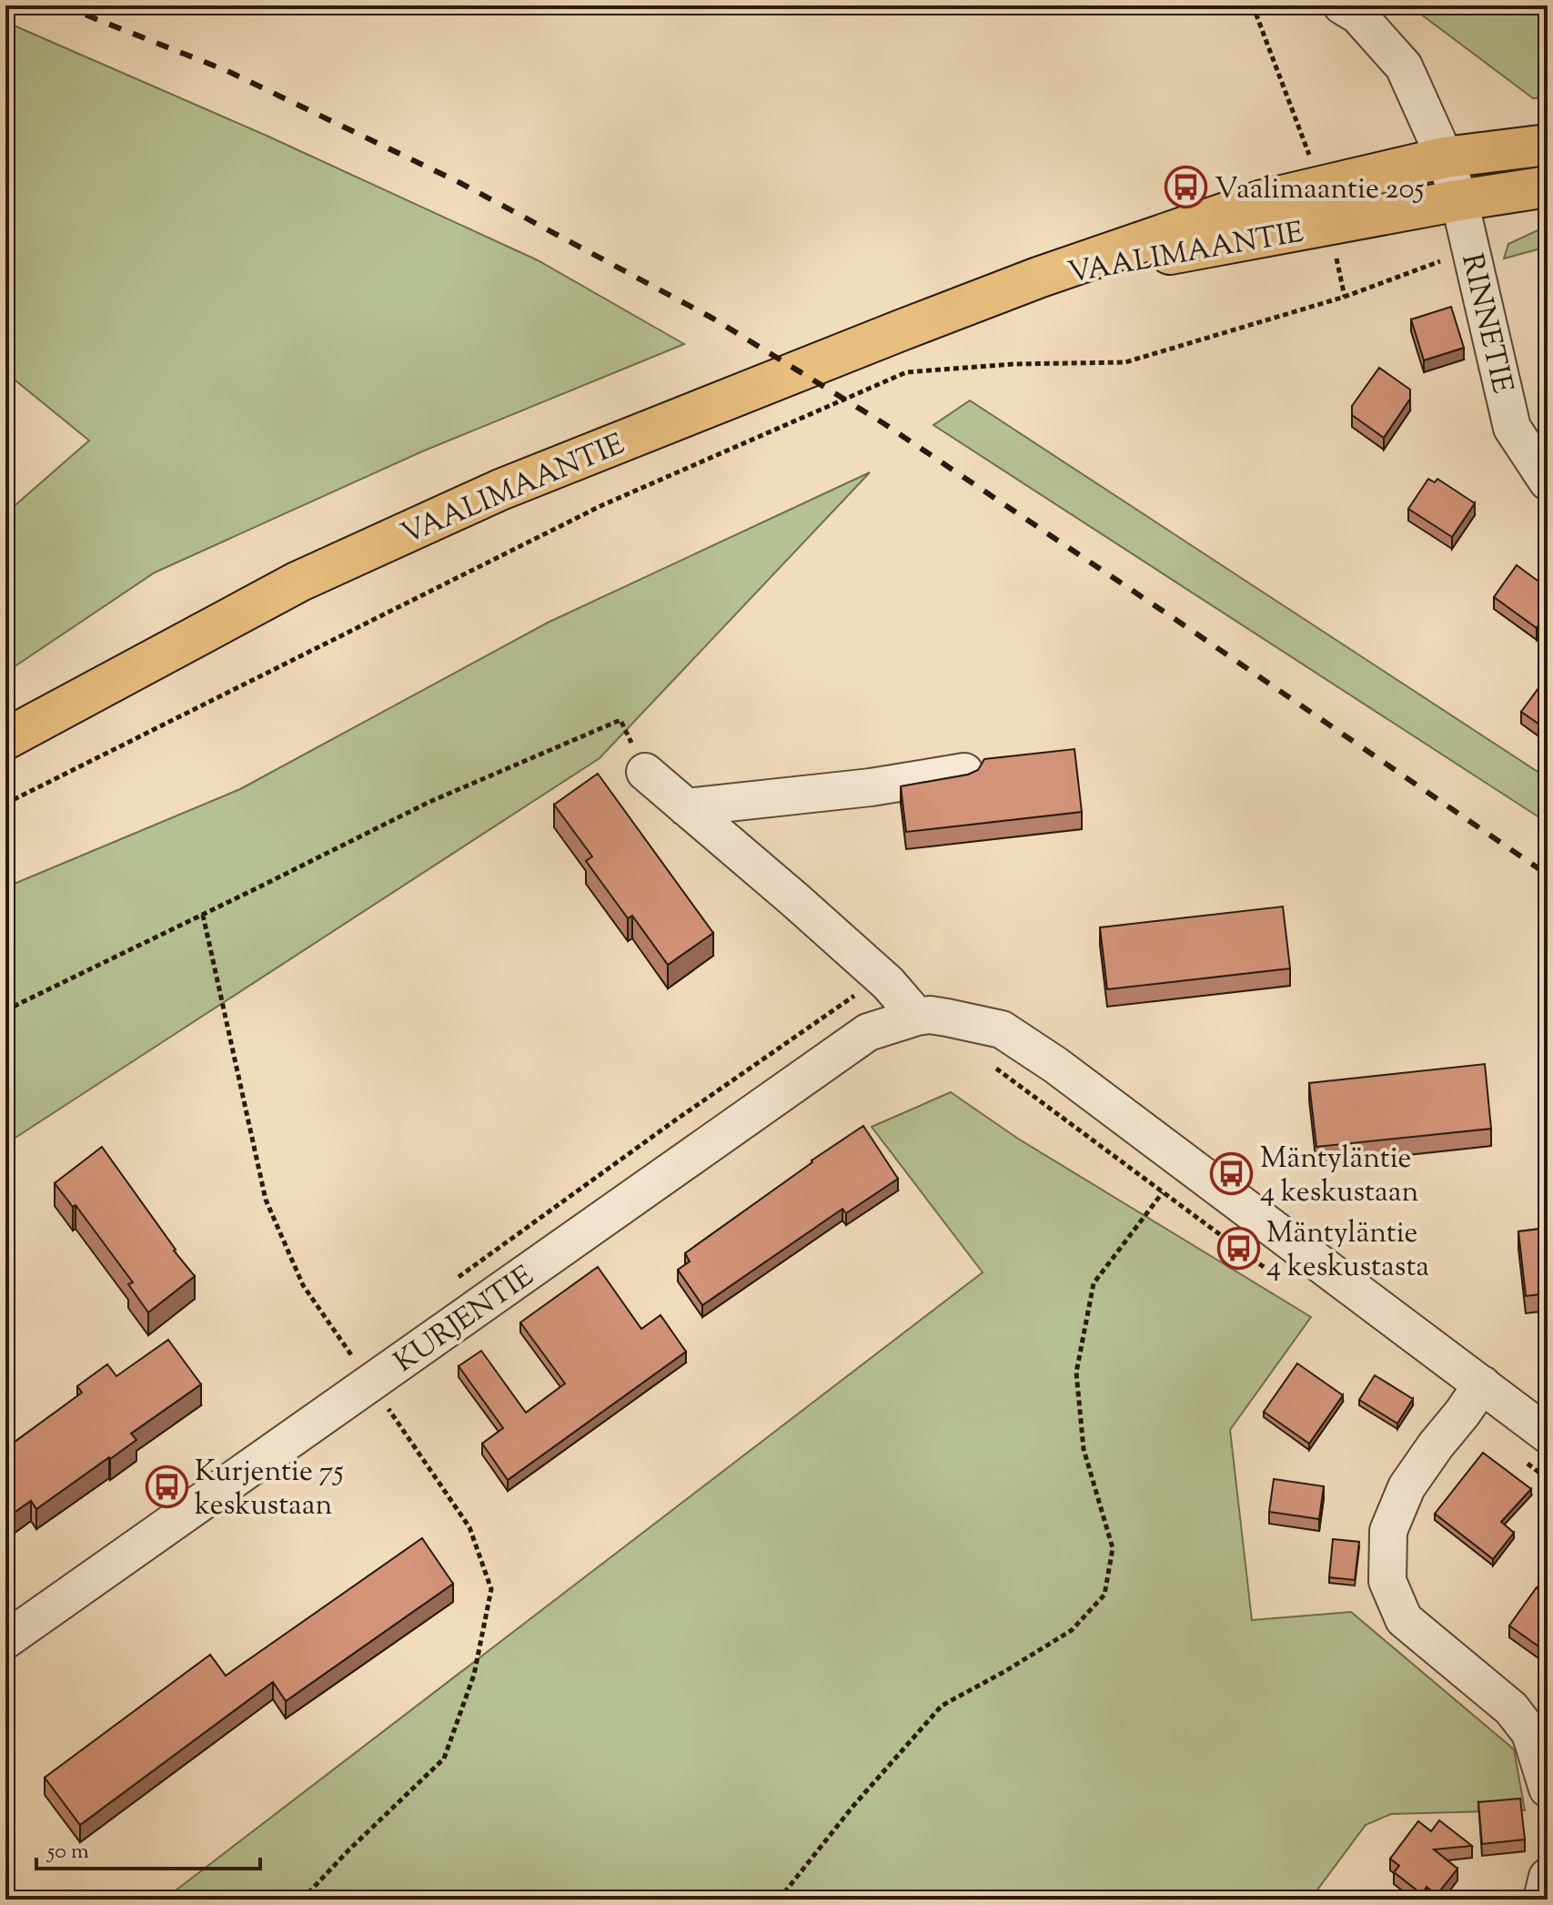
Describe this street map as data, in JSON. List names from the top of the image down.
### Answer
{
  "streets": {
    "main road": ["VAALIMAANTIE"],
    "street": ["RINNETIE", "KURJENTIE"]
  },
  "crossings": [
    ["VAALIMAANTIE", "RINNETIE"]
  ],
  "places": {
    "bus stop": [
      "Vaalimaantie 205",
      "Mäntyläntie 4 keskustaan",
      "Mäntyläntie 4 keskustasta",
      "Kurjentie 75 keskustaan"
    ]
  },
  "scale_bar": "50 m"
}
